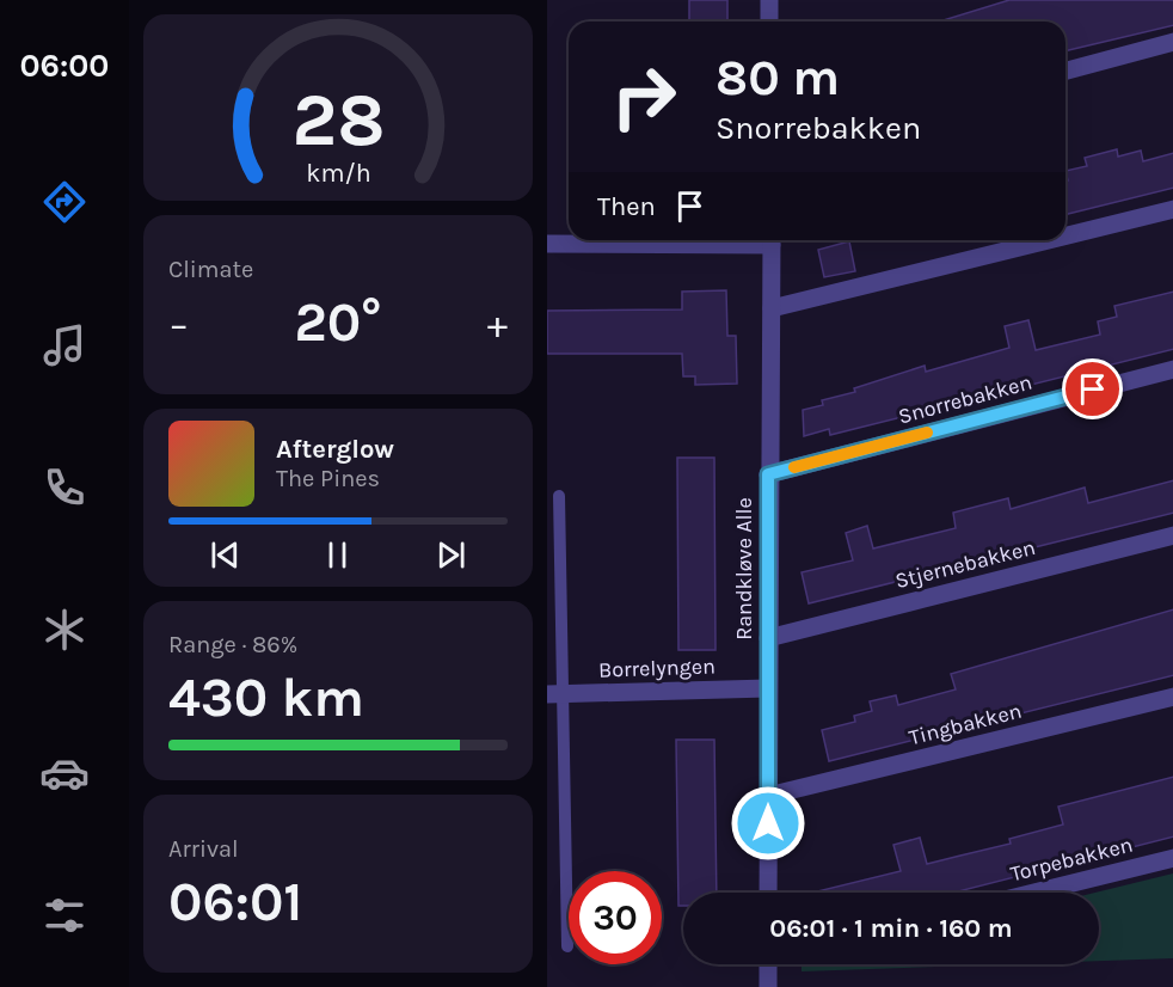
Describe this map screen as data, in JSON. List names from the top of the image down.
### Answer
{
  "streets": {
    "street": [
      "Snorrebakken",
      "Stjernebakken",
      "Randkløve Alle",
      "Borrelyngen",
      "Tingbakken",
      "Torpebakken"
    ]
  },
  "crossings": [
    ["Snorrebakken", "Randkløve Alle"],
    ["Stjernebakken", "Randkløve Alle"],
    ["Randkløve Alle", "Borrelyngen"],
    ["Randkløve Alle", "Tingbakken"]
  ],
  "page": {
    "tabs": "06:00",
    "turn": ["80 m", "Snorrebakken"],
    "then": "Then",
    "tile": [
      "Climate",
      ["Range · 86%", "430 km"],
      ["Arrival", "06:01"]
    ],
    "heat": ["−", "20°", "+"],
    "song": ["Afterglow", "The Pines"],
    "limit": "30",
    "trip": "06:01 · 1 min · 160 m",
    "gauge": ["28", "km/h"]
  }
}
